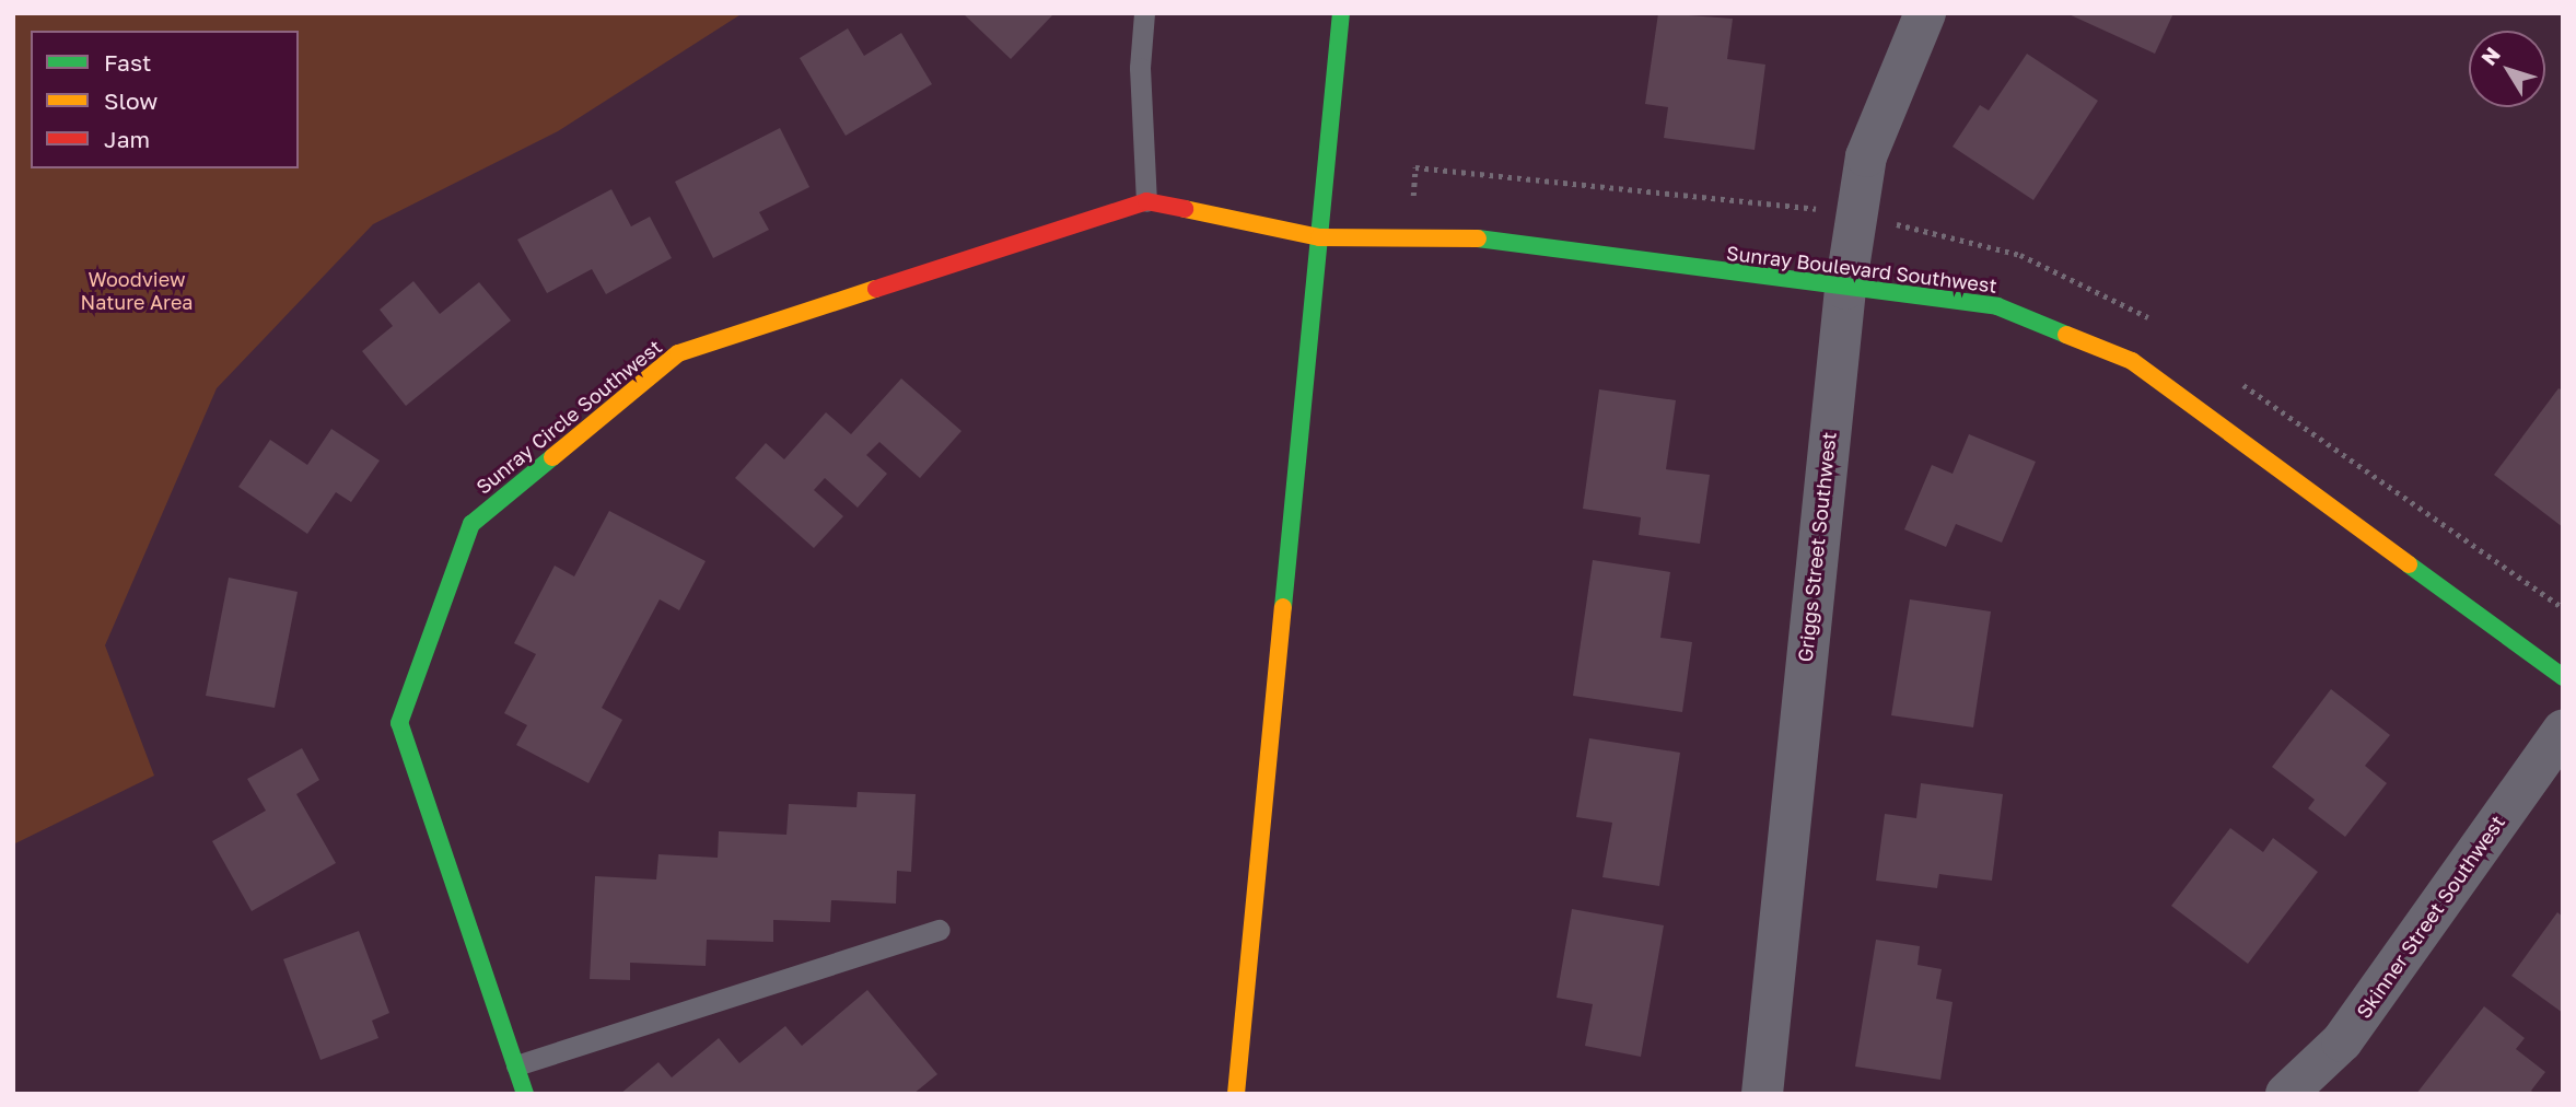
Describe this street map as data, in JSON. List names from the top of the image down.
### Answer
{
  "streets": {
    "street": [
      "Sunray Boulevard Southwest",
      "Sunray Circle Southwest",
      "Griggs Street Southwest",
      "Skinner Street Southwest"
    ]
  },
  "crossings": [
    ["Sunray Boulevard Southwest", "Sunray Circle Southwest"],
    ["Sunray Boulevard Southwest", "Griggs Street Southwest"]
  ],
  "parks": ["Woodview Nature Area"],
  "legend": ["Fast", "Slow", "Jam"],
  "north": "top left"
}
